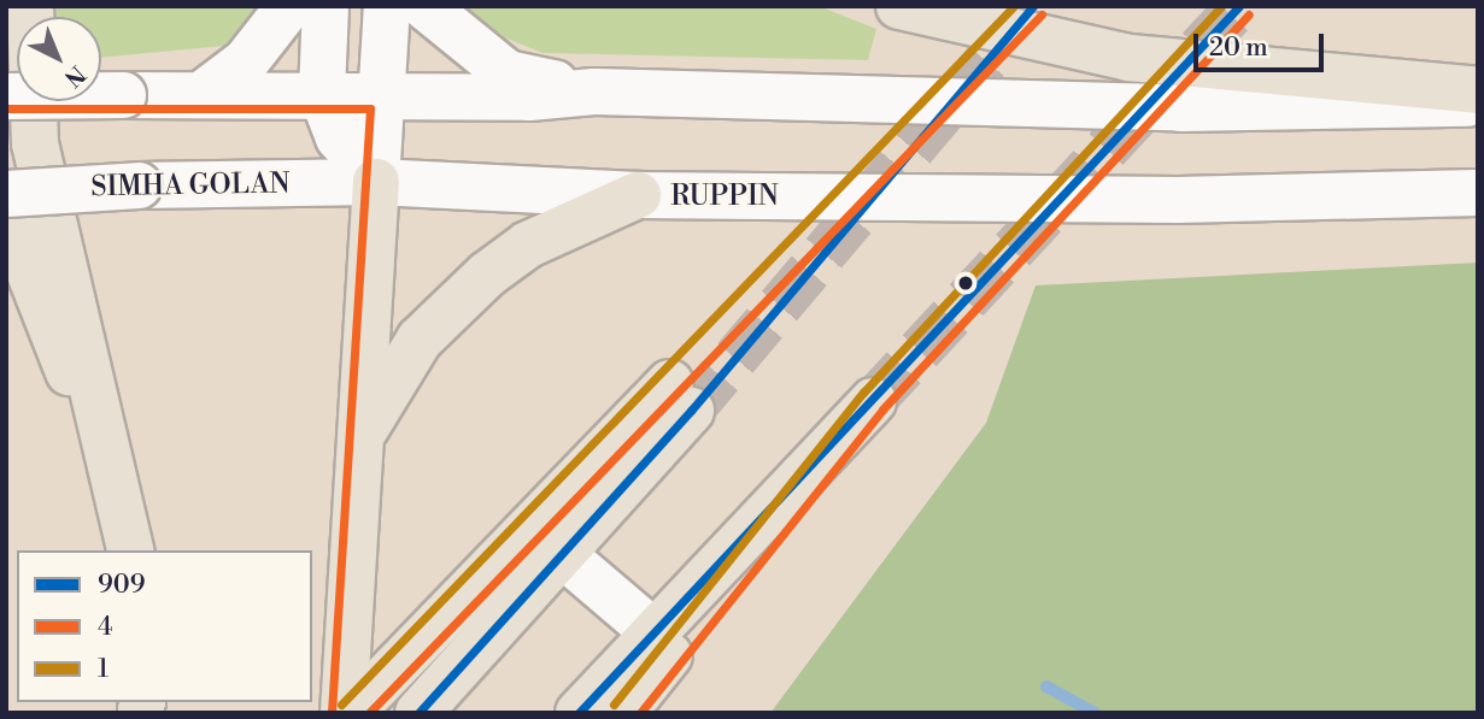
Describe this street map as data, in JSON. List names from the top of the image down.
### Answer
{
  "streets": {
    "street": ["SIMHA GOLAN", "RUPPIN"]
  },
  "crossings": [
    ["SIMHA GOLAN", "RUPPIN"]
  ],
  "lines": ["transit line 909", "transit line 1", "transit line 4"],
  "legend": ["909", "4", "1"],
  "scale_bar": "20 m",
  "north": "bottom right"
}
